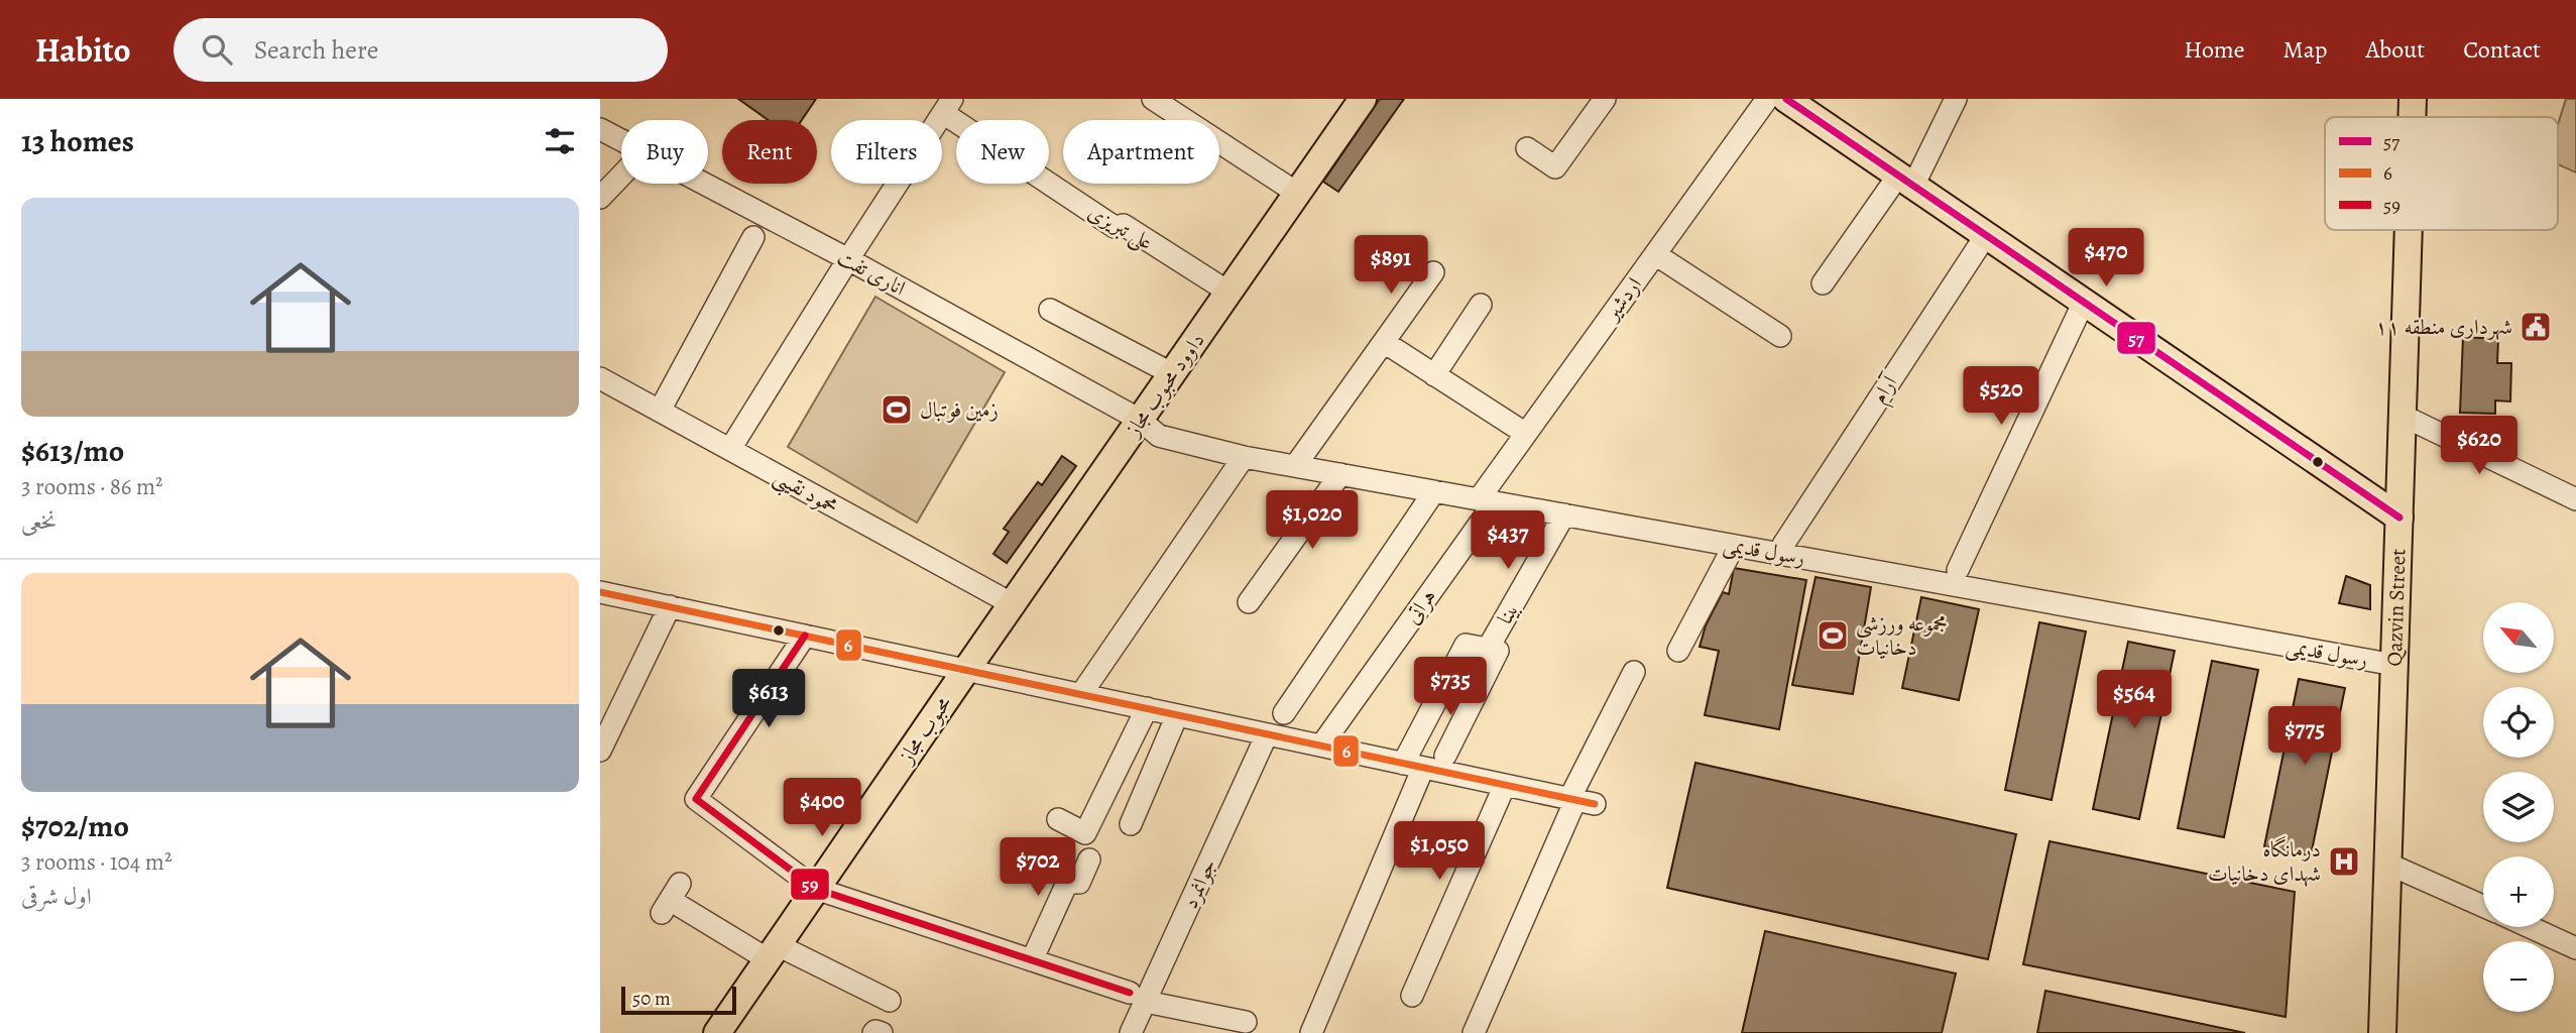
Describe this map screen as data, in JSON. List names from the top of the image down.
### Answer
{
  "streets": {
    "main road": ["داوود محبوب مجاز", "Qazvin Street", "محبوب مجاز"],
    "street": [
      "علی تبریزی",
      "اناری تفت",
      "اردشیر",
      "آرام",
      "محمود نقیبی",
      "رسول قدیمی",
      "هراتی",
      "بینا",
      "جوانمرد"
    ]
  },
  "crossings": [
    ["علی تبریزی", "داوود محبوب مجاز"],
    ["اناری تفت", "داوود محبوب مجاز"],
    ["اناری تفت", "رسول قدیمی"],
    ["اردشیر", "رسول قدیمی"],
    ["اردشیر", "هراتی"],
    ["داوود محبوب مجاز", "محمود نقیبی"],
    ["داوود محبوب مجاز", "رسول قدیمی"],
    ["داوود محبوب مجاز", "محبوب مجاز"],
    ["رسول قدیمی", "هراتی"],
    ["رسول قدیمی", "Qazvin Street"],
    ["رسول قدیمی", "بینا"]
  ],
  "places": {
    "public building": ["شهرداری منطقه ۱۱"],
    "sports": ["زمین فوتبال", "مجموعه ورزشی دخانیات"],
    "hospital": ["درمانگاه شهدای دخانیات"]
  },
  "lines": ["transit line 57", "transit line 6", "transit line 59"],
  "legend": ["57", "6", "59"],
  "scale_bar": "50 m",
  "north": "top left",
  "page": {
    "header": "Habito",
    "search": "Search here",
    "nav": [
      "Home",
      "Map",
      "About",
      "Contact"
    ],
    "heading": "13 homes",
    "chip": [
      "Buy",
      "Rent",
      "Filters",
      "New",
      "Apartment"
    ],
    "list": [
      {
        "name": "$613/mo",
        "note": "3 rooms · 86 m² · نخعی"
      },
      {
        "name": "$702/mo",
        "note": "3 rooms · 104 m² · اول شرقی"
      }
    ],
    "price": [
      "$470",
      "$891",
      "$520",
      "$620",
      "$1,020",
      "$437",
      "$735",
      "$613",
      "$564",
      "$775",
      "$400",
      "$1,050",
      "$702"
    ],
    "map_buttons": ["+", "−"],
    "scale": "50 m"
  }
}
